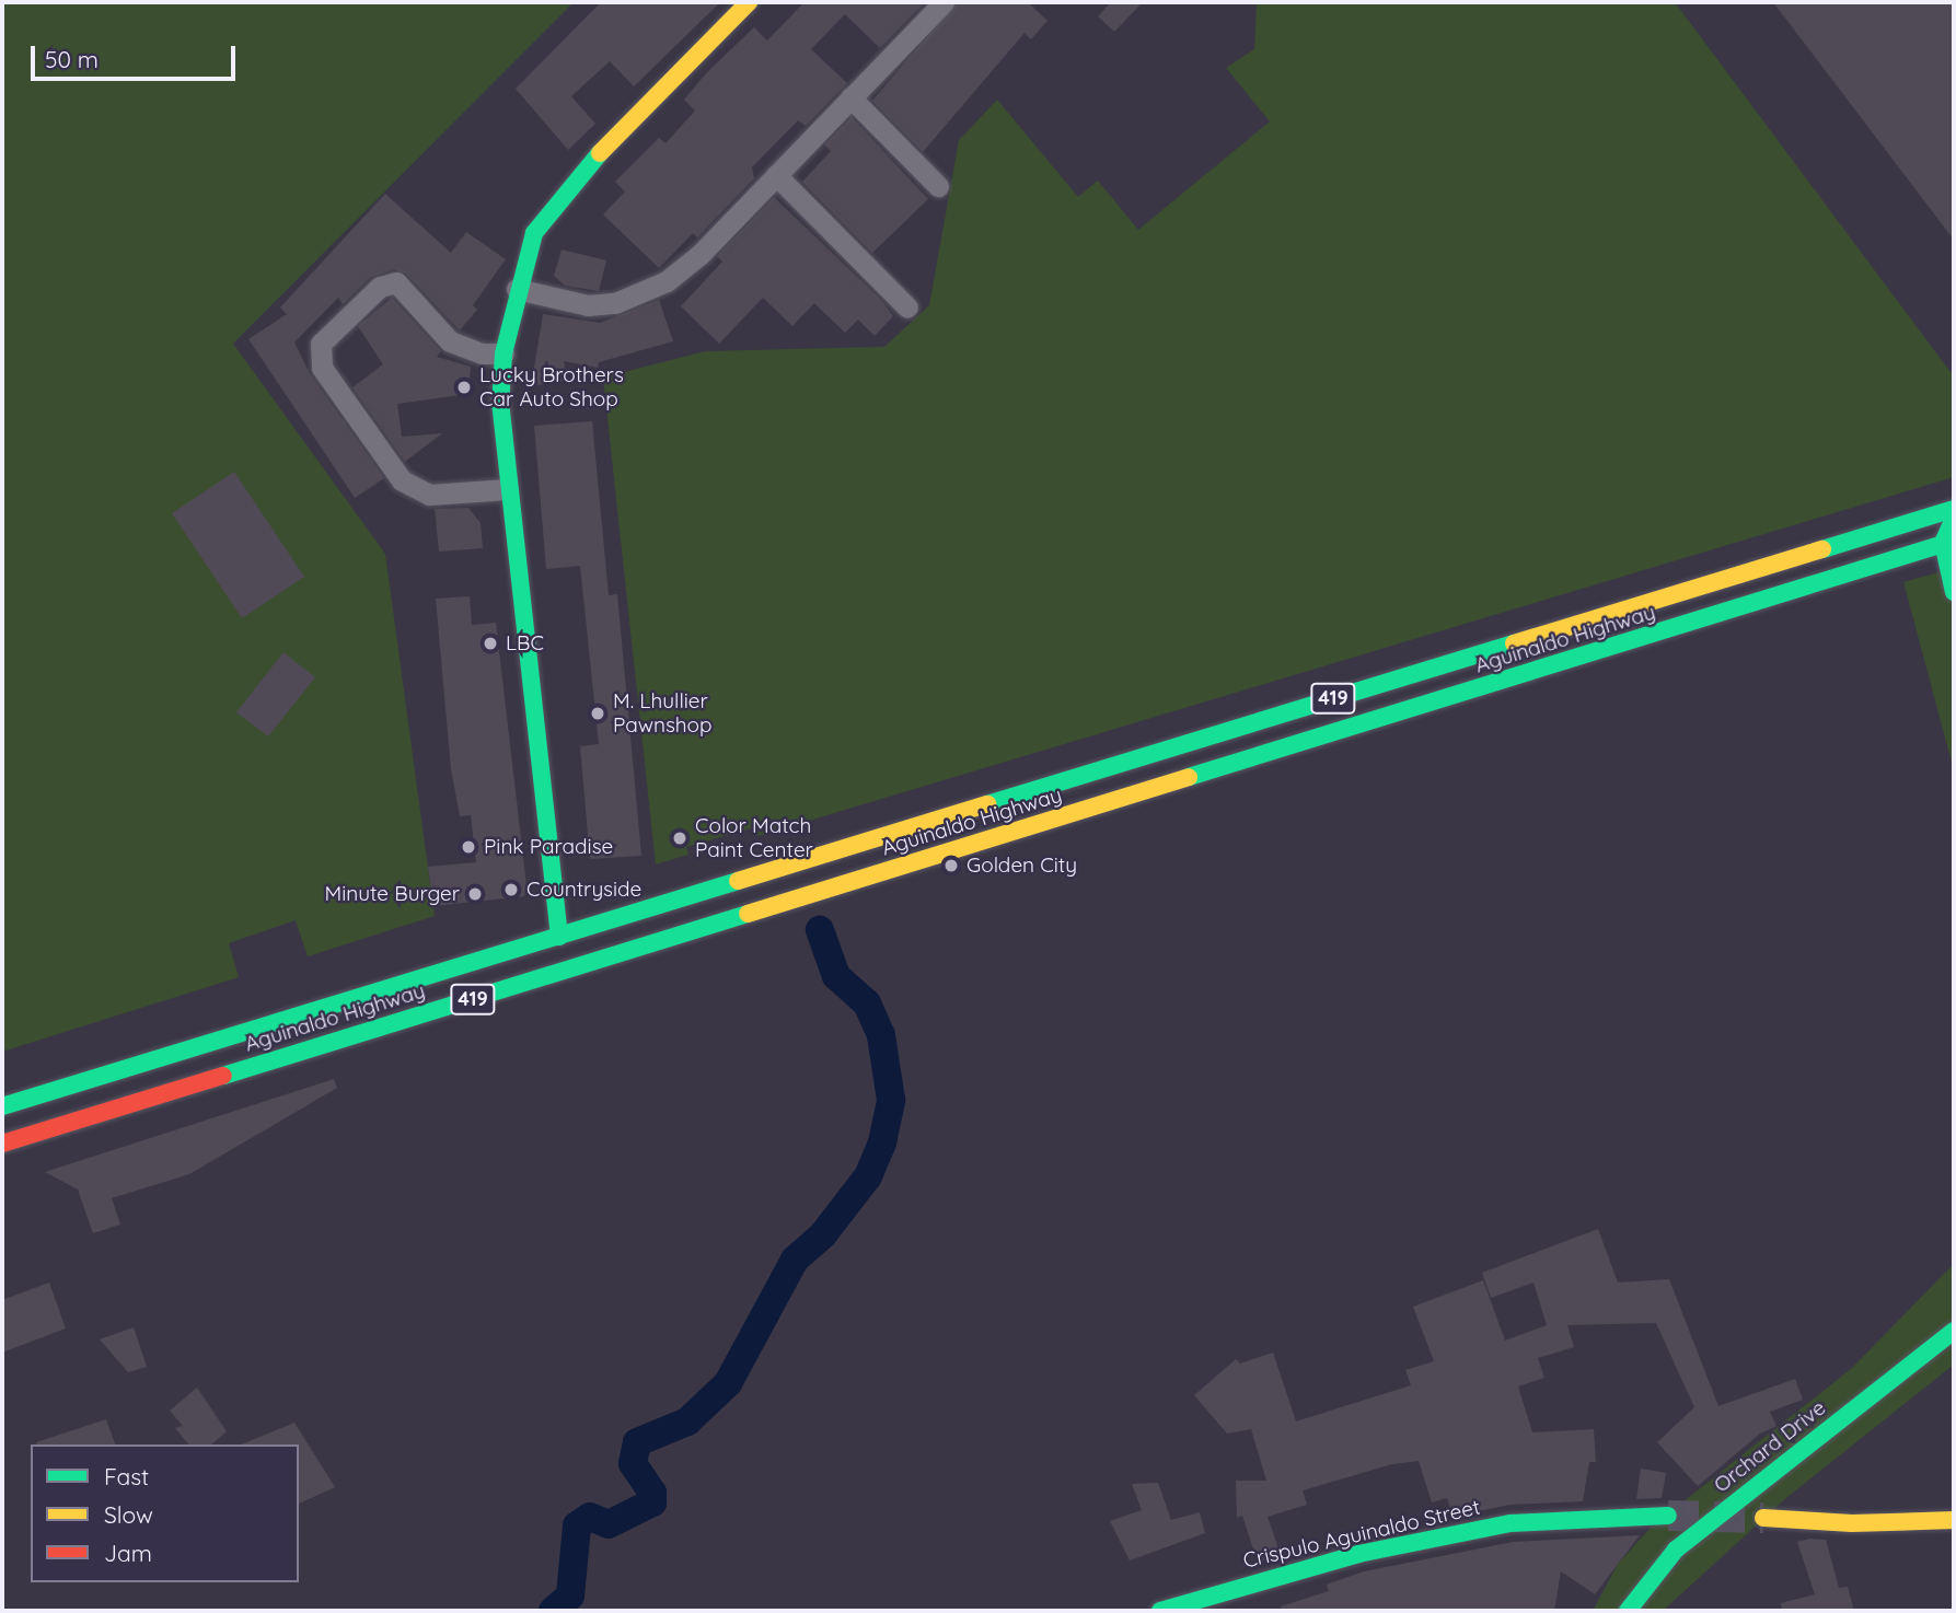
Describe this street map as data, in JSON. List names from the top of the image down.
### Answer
{
  "streets": {
    "main road": [
      "Aguinaldo Highway",
      "419",
      "Orchard Drive",
      "Crispulo Aguinaldo Street"
    ]
  },
  "places": [
    "Lucky Brothers Car Auto Shop",
    "LBC",
    "M. Lhullier Pawnshop",
    "Color Match Paint Center",
    "Pink Paradise",
    "Golden City",
    "Countryside",
    "Minute Burger"
  ],
  "legend": ["Fast", "Slow", "Jam"],
  "scale_bar": "50 m"
}
